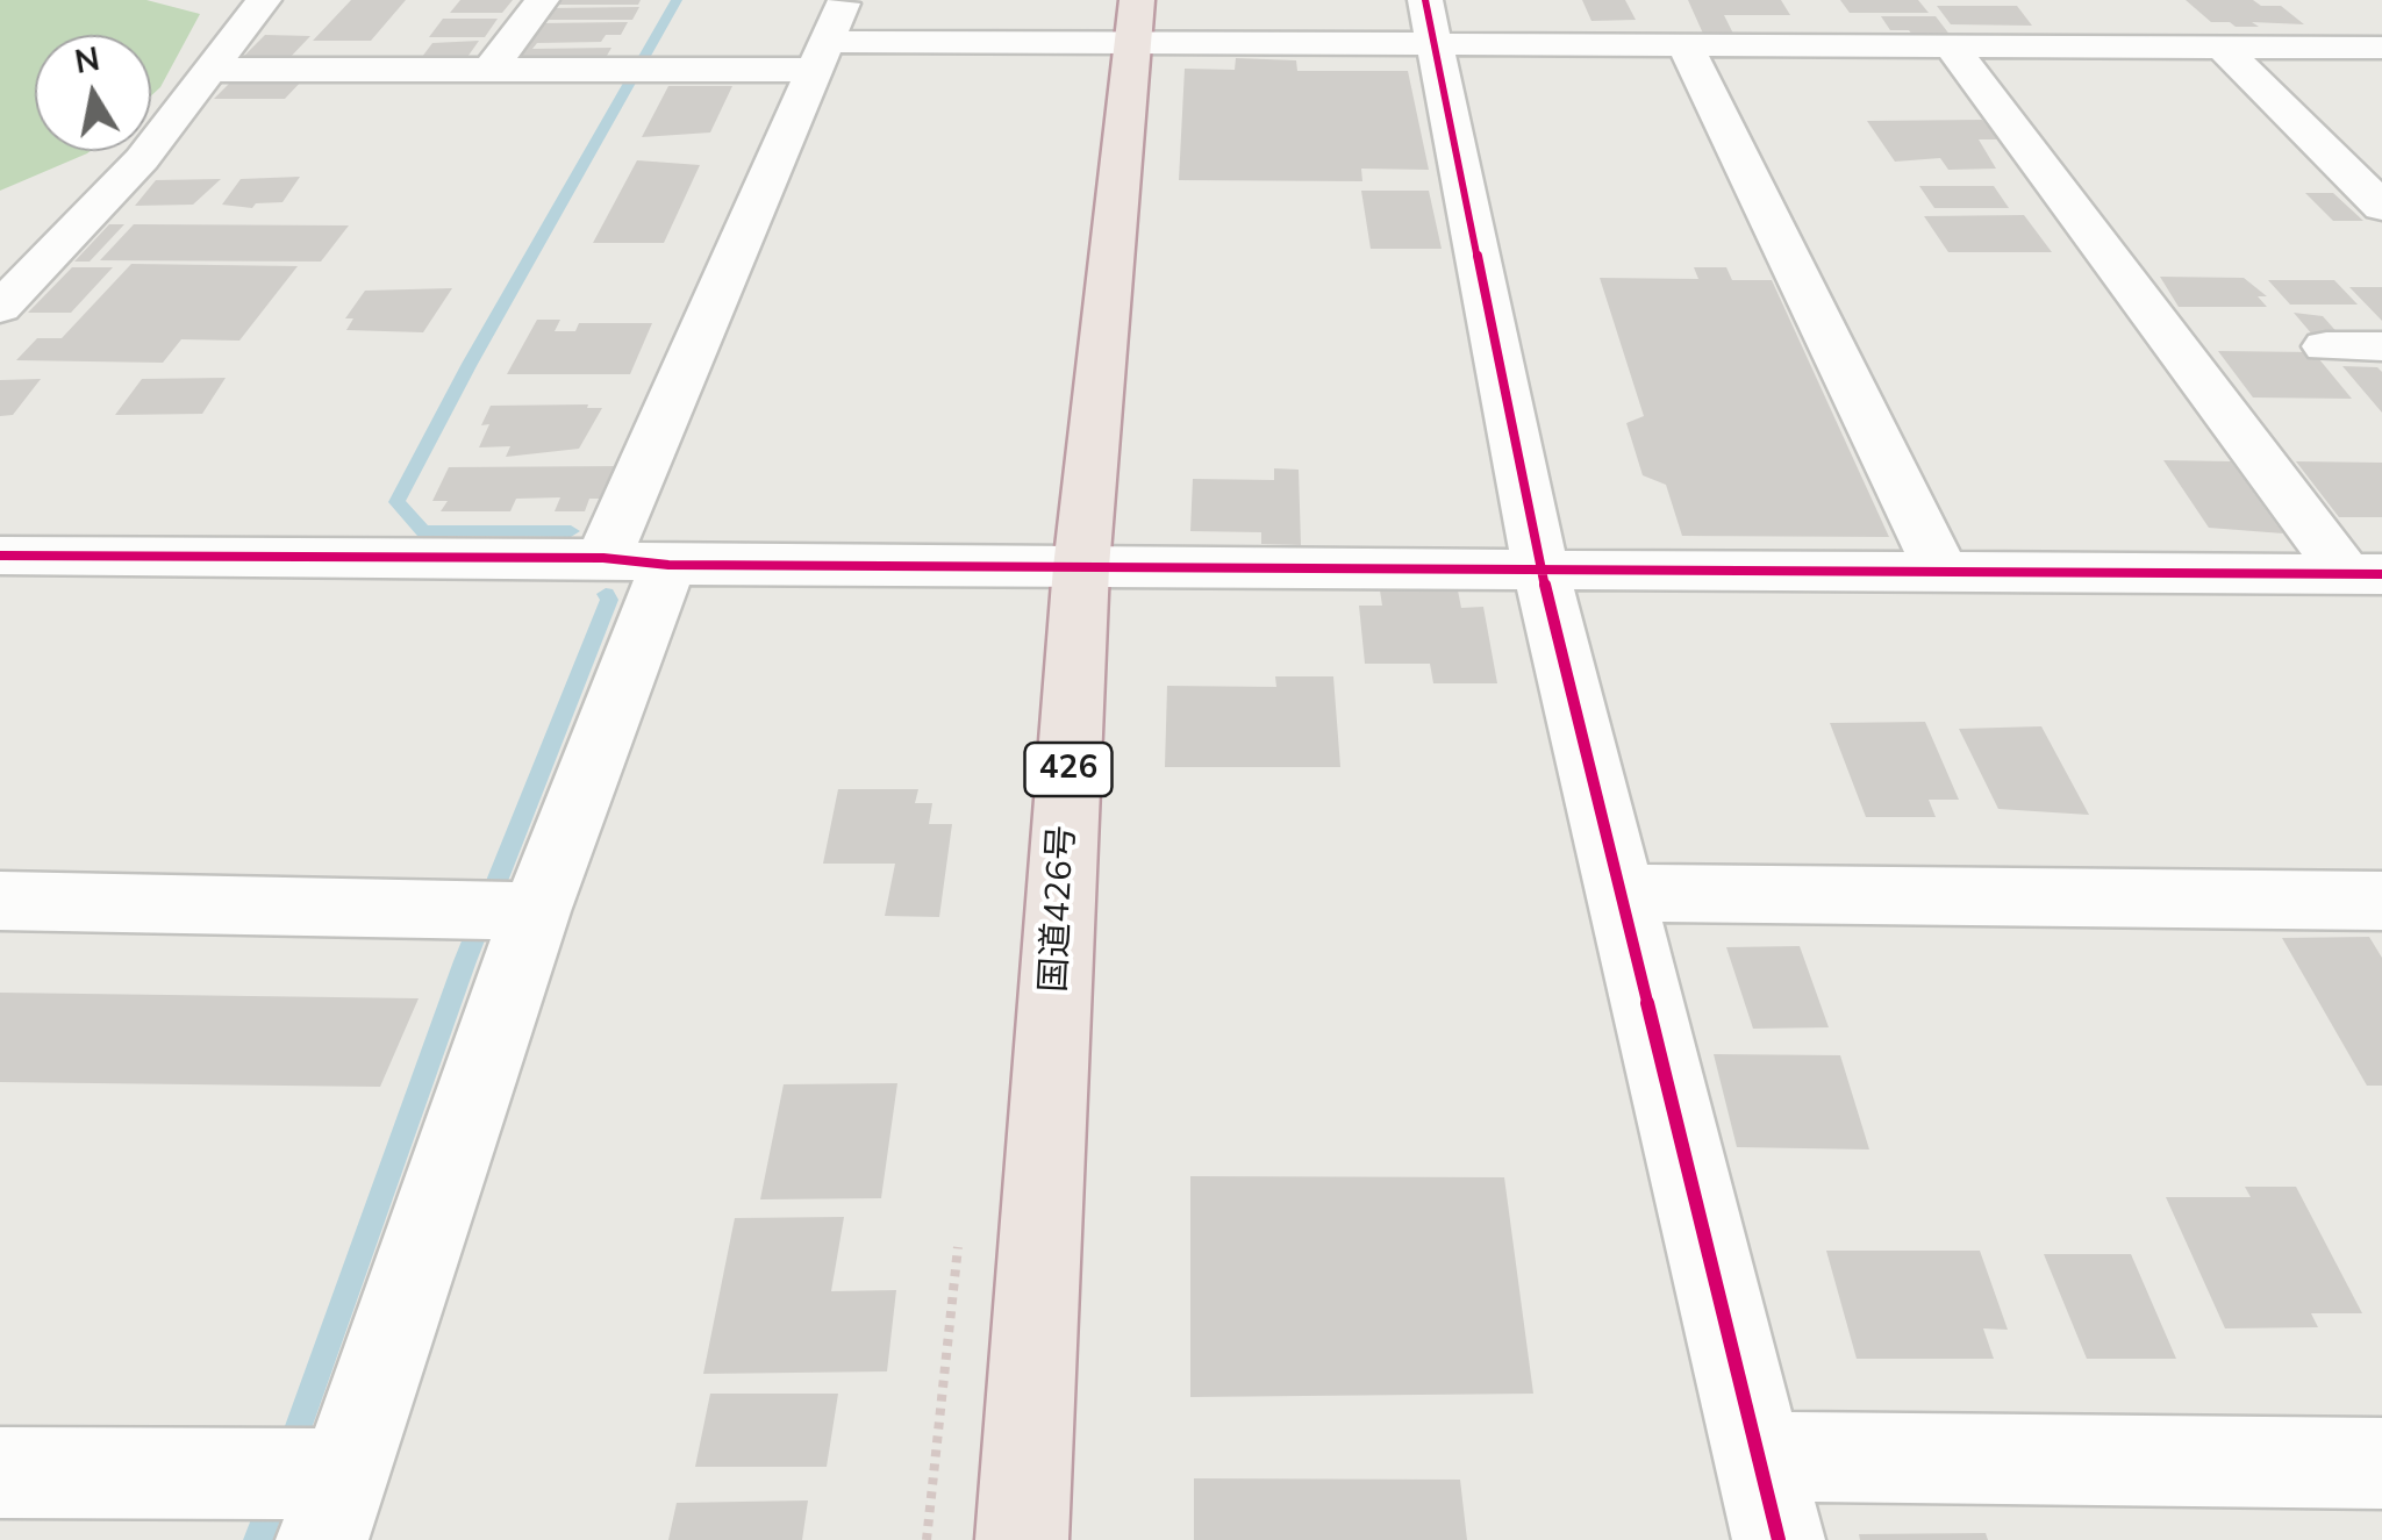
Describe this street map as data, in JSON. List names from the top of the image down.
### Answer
{
  "streets": {
    "highway": ["426", "国道426号"]
  },
  "north": "top"
}
